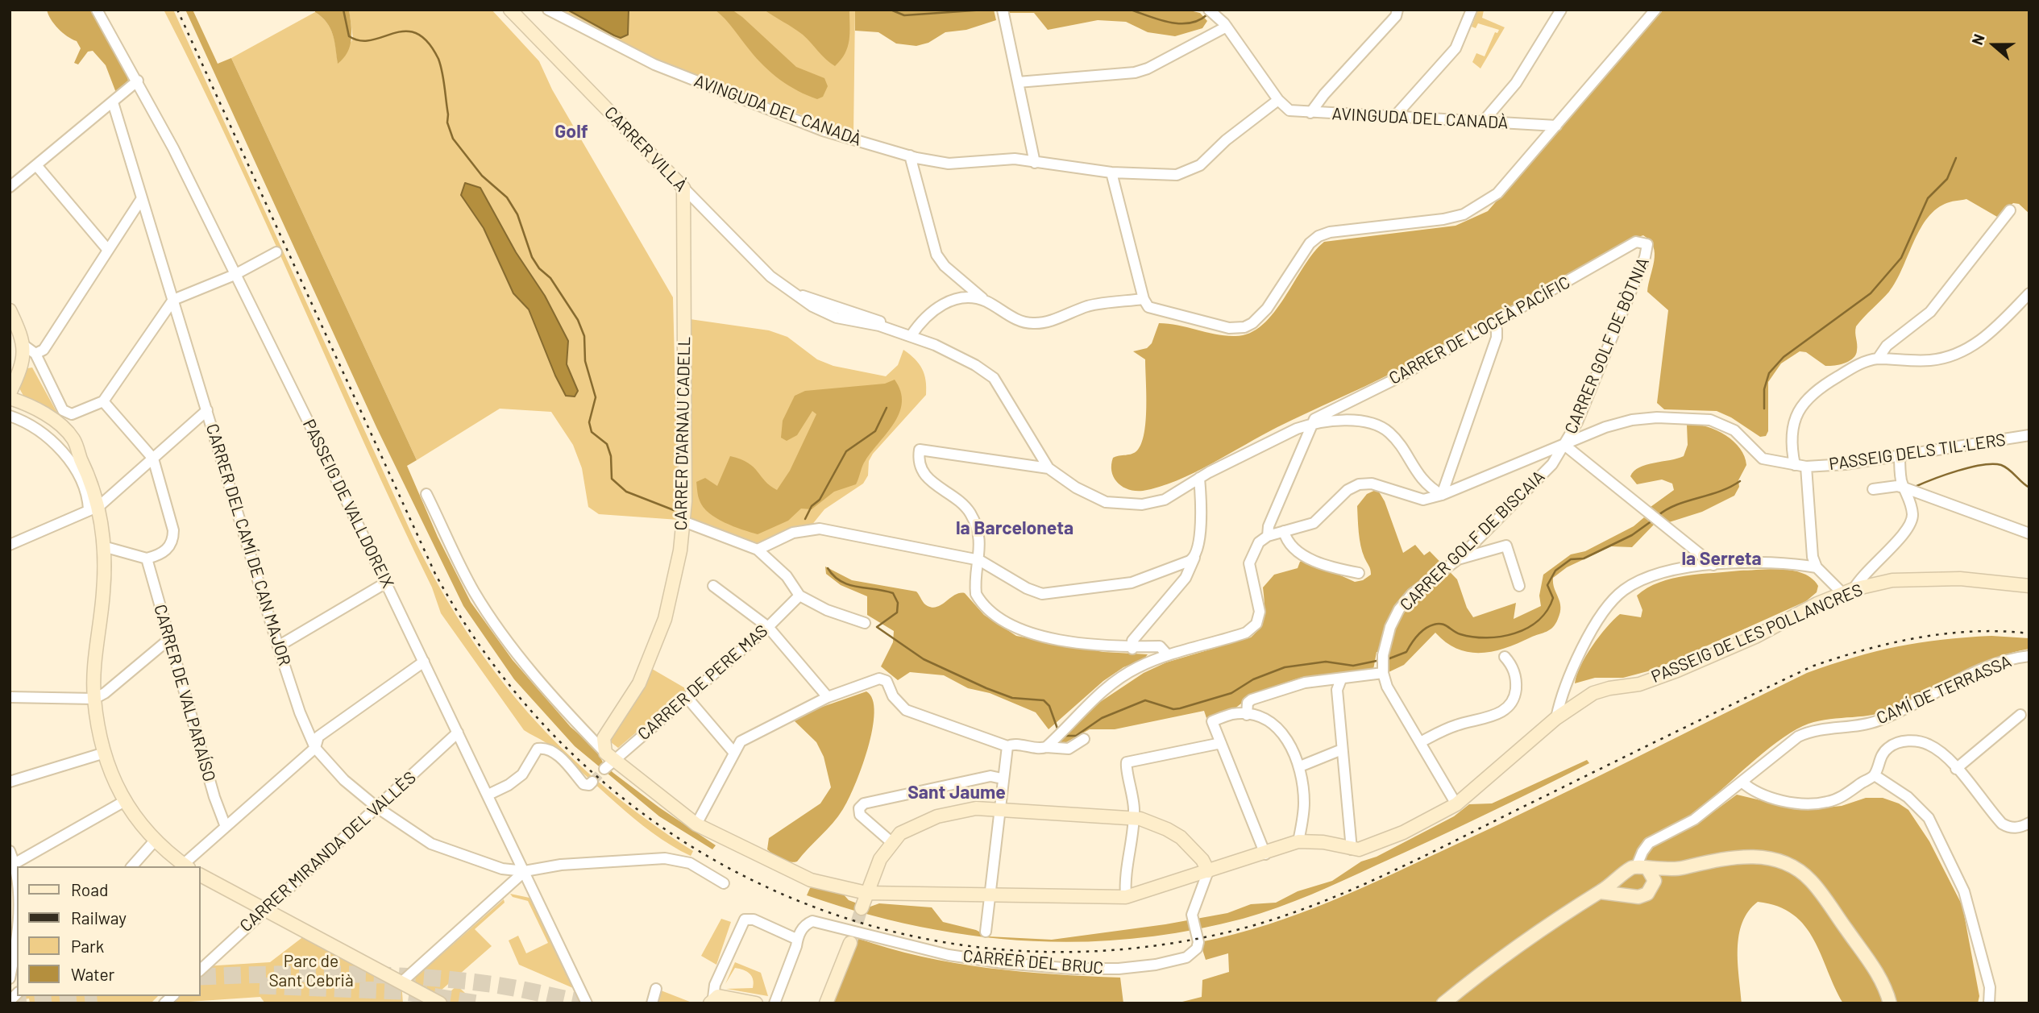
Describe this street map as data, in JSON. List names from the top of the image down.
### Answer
{
  "streets": {
    "street": [
      "AVINGUDA DEL CANADÀ",
      "CARRER VILLÀ",
      "CARRER DE L'OCEÀ PACÍFIC",
      "CARRER GOLF DE BÒTNIA",
      "CARRER D'ARNAU CADELL",
      "PASSEIG DELS TIL·LERS",
      "PASSEIG DE VALLDOREIX",
      "CARRER GOLF DE BISCAIA",
      "CARRER DEL CAMÍ DE CAN MAJOR",
      "PASSEIG DE LES POLLANCRES",
      "CARRER DE PERE MAS",
      "CAMÍ DE TERRASSA",
      "CARRER DE VALPARAÍSO",
      "CARRER MIRANDA DEL VALLÈS",
      "CARRER DEL BRUC"
    ]
  },
  "crossings": [
    ["CARRER VILLÀ", "CARRER D'ARNAU CADELL"],
    ["CARRER DE L'OCEÀ PACÍFIC", "CARRER GOLF DE BÒTNIA"],
    ["CARRER GOLF DE BÒTNIA", "PASSEIG DELS TIL·LERS"],
    ["CARRER GOLF DE BÒTNIA", "CARRER GOLF DE BISCAIA"],
    ["CARRER D'ARNAU CADELL", "CARRER DE PERE MAS"],
    ["PASSEIG DELS TIL·LERS", "CARRER GOLF DE BISCAIA"],
    ["PASSEIG DE VALLDOREIX", "CARRER DEL CAMÍ DE CAN MAJOR"],
    ["PASSEIG DE VALLDOREIX", "CARRER MIRANDA DEL VALLÈS"],
    ["CARRER DEL CAMÍ DE CAN MAJOR", "CARRER MIRANDA DEL VALLÈS"]
  ],
  "districts": [
    "Golf",
    "la Barceloneta",
    "la Serreta",
    "Sant Jaume"
  ],
  "parks": ["Parc de Sant Cebrià"],
  "legend": [
    "Road",
    "Railway",
    "Park",
    "Water"
  ],
  "north": "left"
}
